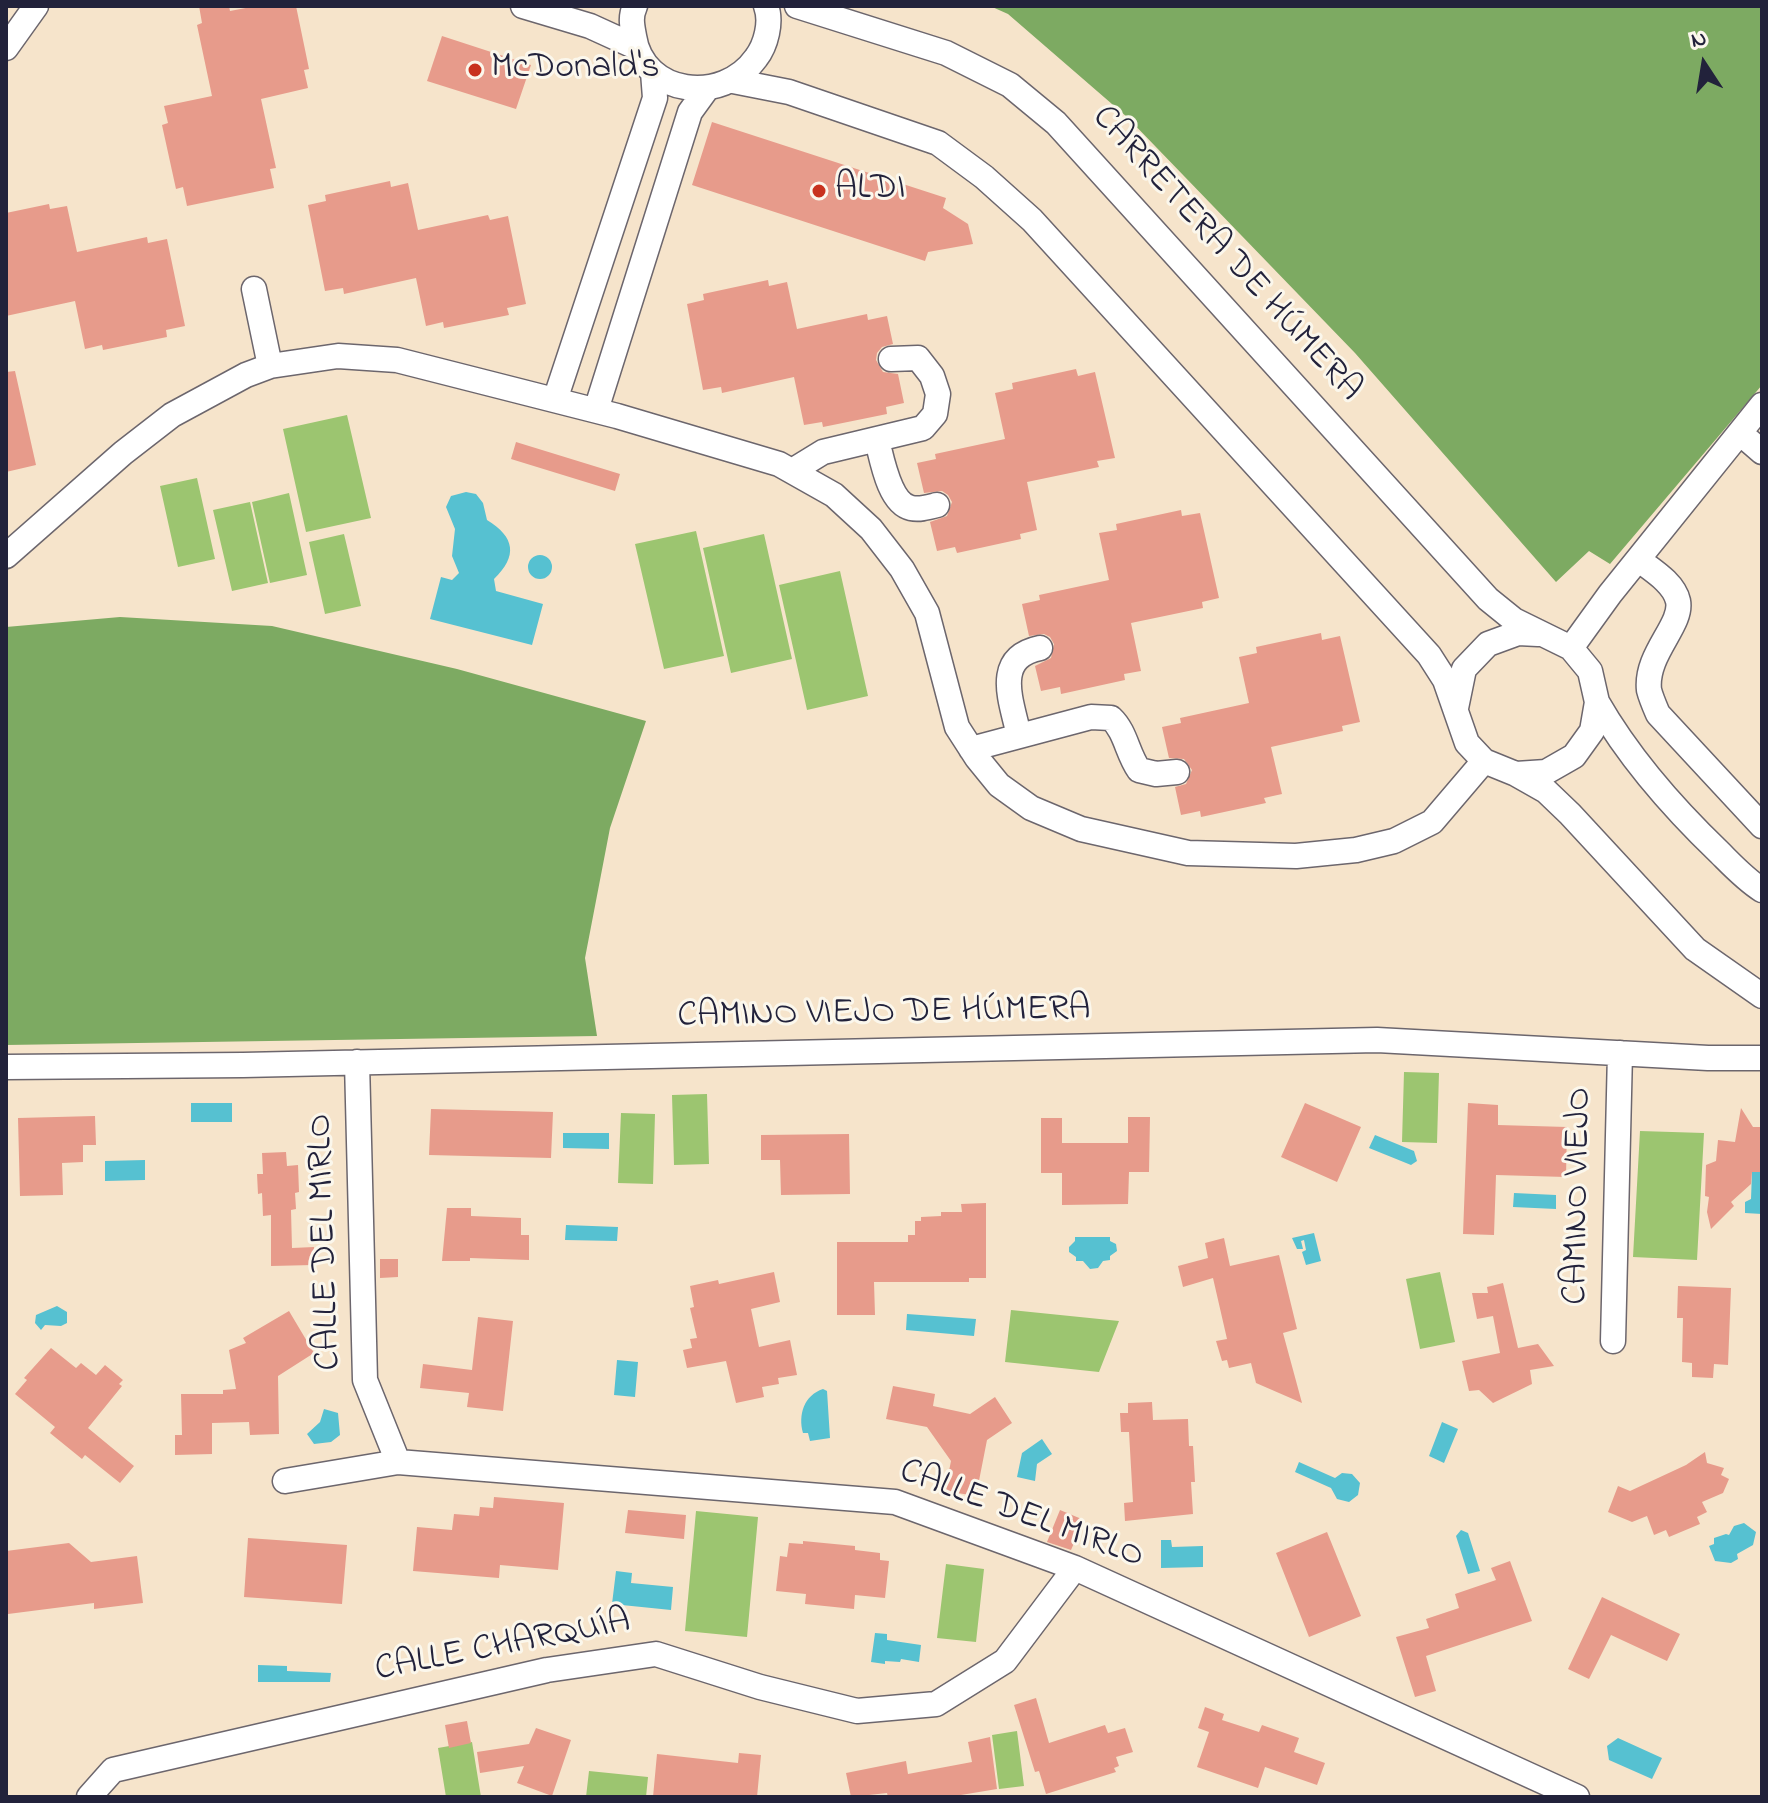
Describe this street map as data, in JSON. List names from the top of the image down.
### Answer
{
  "streets": {
    "street": [
      "CARRETERA DE HÚMERA",
      "CAMINO VIEJO DE HÚMERA",
      "CAMINO VIEJO",
      "CALLE DEL MIRLO",
      "CALLE CHARQUÍA"
    ]
  },
  "crossings": [
    ["CAMINO VIEJO DE HÚMERA", "CAMINO VIEJO"],
    ["CAMINO VIEJO DE HÚMERA", "CALLE DEL MIRLO"],
    ["CALLE DEL MIRLO", "CALLE CHARQUÍA"]
  ],
  "places": ["McDonald's", "ALDI"],
  "north": "top"
}
